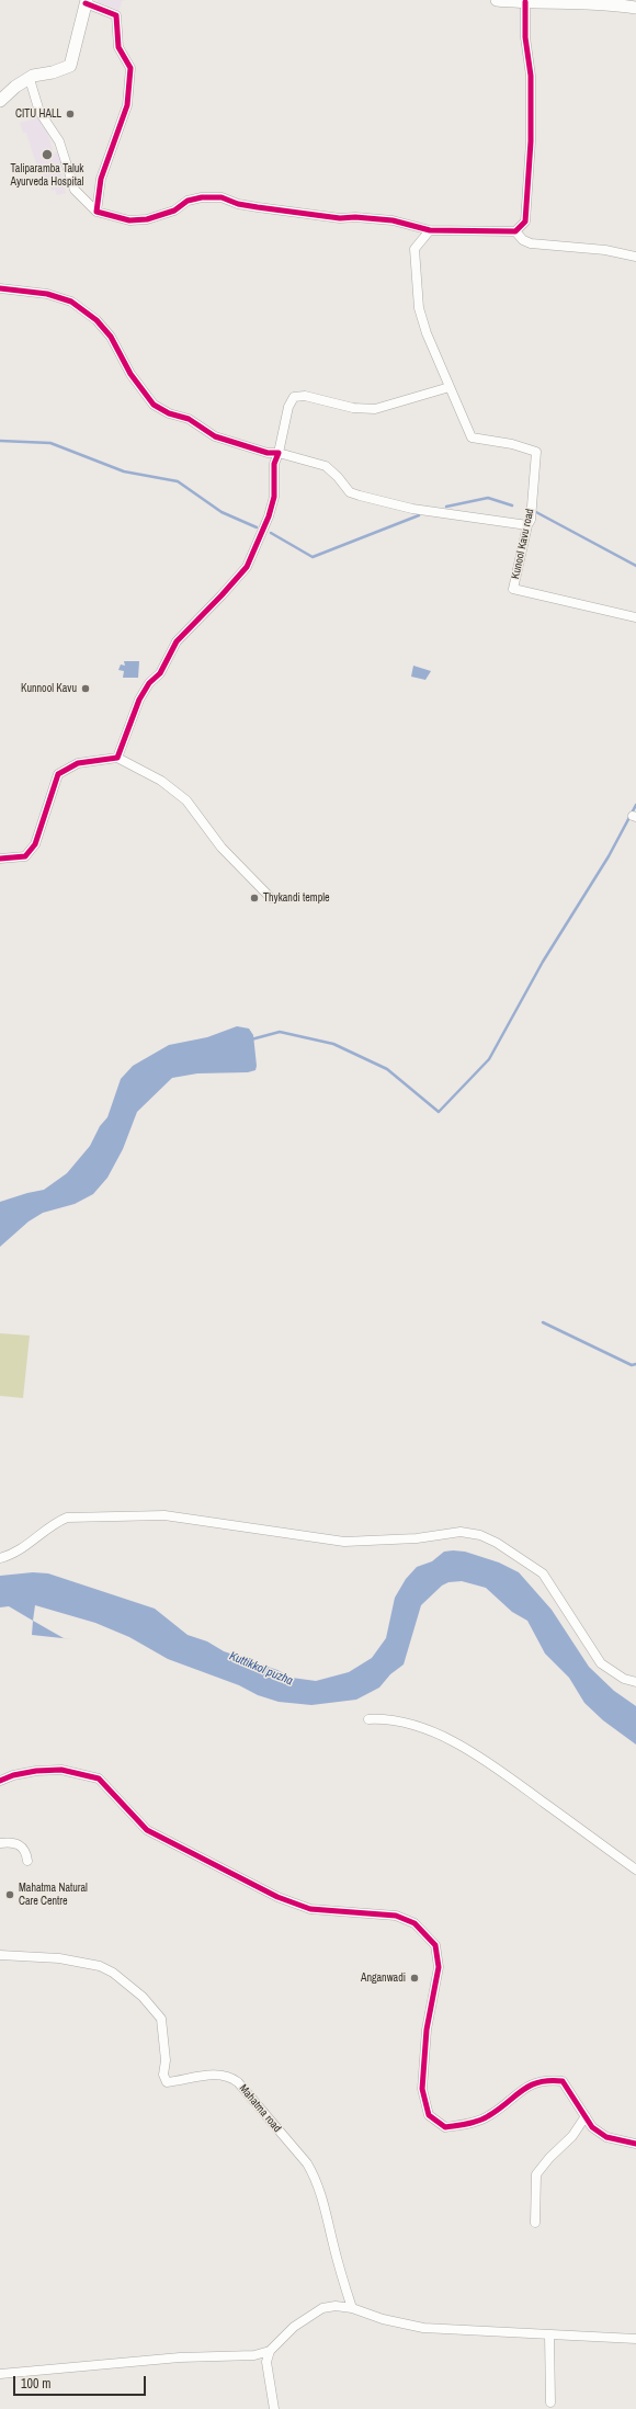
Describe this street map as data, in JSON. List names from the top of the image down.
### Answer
{
  "streets": {
    "street": ["Kunool Kavu road", "Mahatma road"]
  },
  "water": ["Kuttikkol puzha"],
  "places": [
    "CITU HALL",
    "Taliparamba Taluk Ayurveda Hospital",
    "Kunnool Kavu",
    "Thykandi temple",
    "Mahatma Natural Care Centre",
    "Anganwadi"
  ],
  "scale_bar": "100 m"
}
